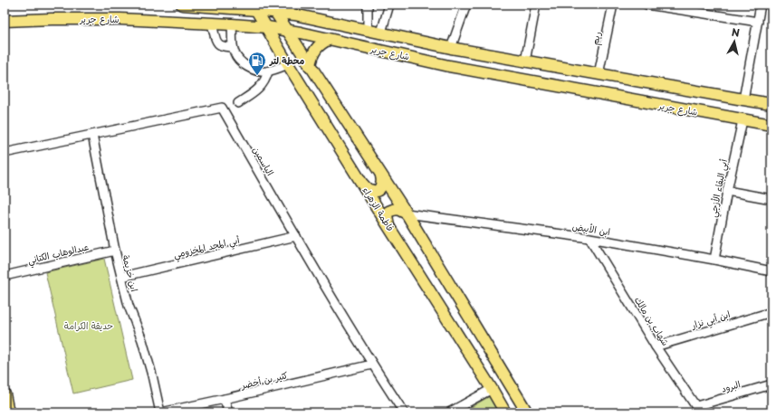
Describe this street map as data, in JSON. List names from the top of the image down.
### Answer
{
  "streets": {
    "main road": ["شارع جرير", "فاطمة الزهراء"],
    "street": [
      "ريم",
      "الياسمين",
      "أبي البقاء الأزجي",
      "ابن الأبيض",
      "أبي المجد المخزومي",
      "عبدالوهاب الكتاني",
      "ابن خزيمة",
      "ابن أبي نزار",
      "شهاب بن مالك",
      "كثير بن أخضر",
      "البرود"
    ]
  },
  "crossings": [
    ["شارع جرير", "ريم"],
    ["شارع جرير", "أبي البقاء الأزجي"],
    ["شارع جرير", "فاطمة الزهراء"],
    ["الياسمين", "أبي المجد المخزومي"],
    ["الياسمين", "ابن خزيمة"],
    ["الياسمين", "كثير بن أخضر"],
    ["أبي البقاء الأزجي", "ابن الأبيض"],
    ["ابن الأبيض", "شهاب بن مالك"],
    ["أبي المجد المخزومي", "ابن خزيمة"],
    ["عبدالوهاب الكتاني", "ابن خزيمة"],
    ["ابن خزيمة", "كثير بن أخضر"],
    ["ابن أبي نزار", "شهاب بن مالك"],
    ["شهاب بن مالك", "البرود"]
  ],
  "parks": ["حديقة الكرامة"],
  "places": {
    "fuel station": ["محطة لتر"]
  },
  "north": "top"
}
